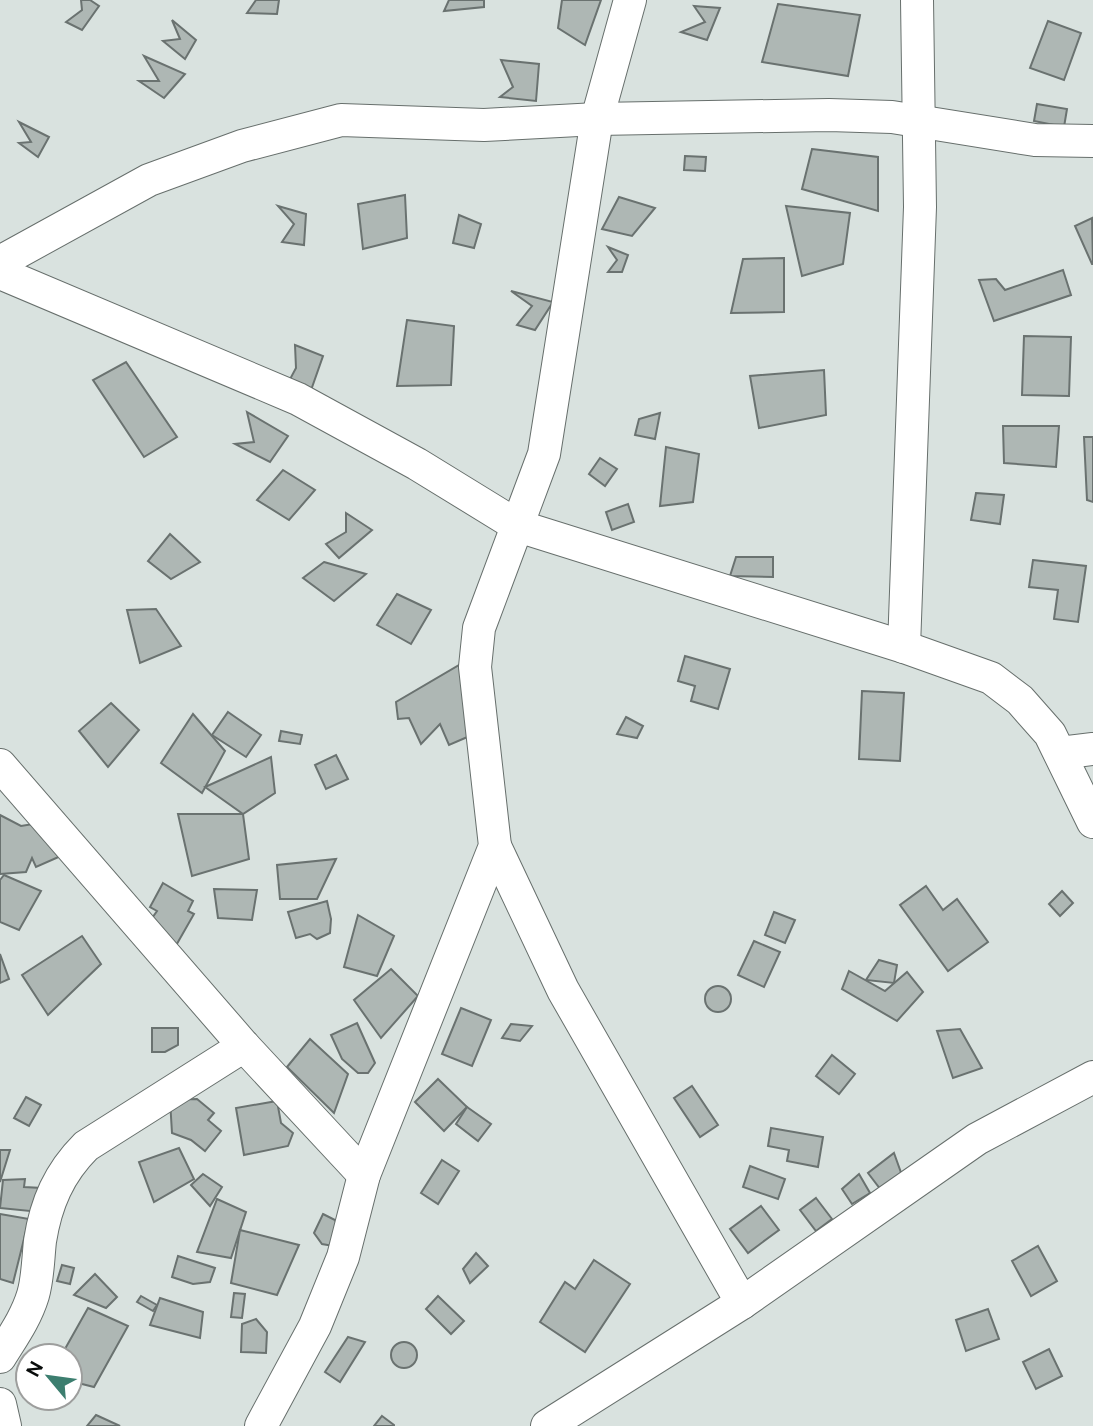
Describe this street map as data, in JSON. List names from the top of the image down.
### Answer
{
  "north": "top left"
}
